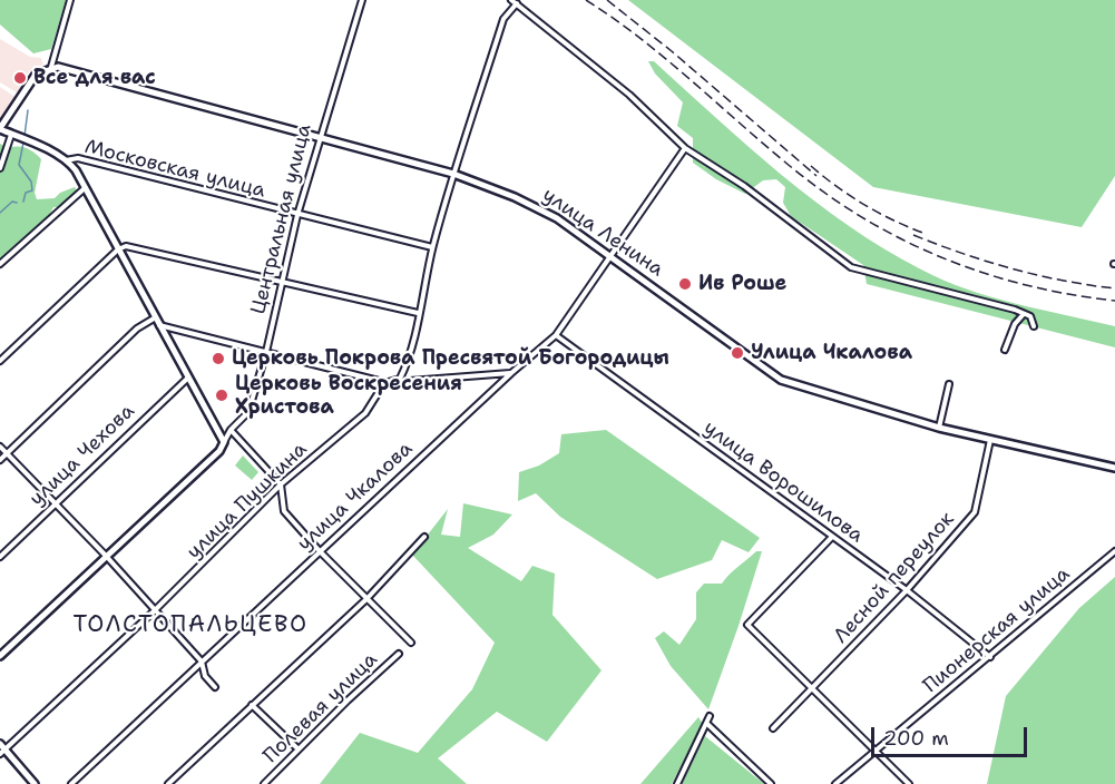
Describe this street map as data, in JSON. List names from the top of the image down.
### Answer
{
  "streets": {
    "street": [
      "Московская улица",
      "Центральная улица",
      "улица Ленина",
      "улица Чехова",
      "улица Ворошилова",
      "улица Чкалова",
      "улица Пушкина",
      "Лесной переулок",
      "Пионерская улица",
      "Полевая улица"
    ]
  },
  "crossings": [
    ["Московская улица", "Центральная улица"],
    ["Московская улица", "улица Пушкина"],
    ["Центральная улица", "улица Ленина"],
    ["улица Ленина", "улица Чкалова"],
    ["улица Ленина", "улица Пушкина"],
    ["улица Ленина", "Лесной переулок"],
    ["улица Ворошилова", "улица Чкалова"],
    ["улица Ворошилова", "Лесной переулок"],
    ["улица Ворошилова", "Пионерская улица"]
  ],
  "districts": ["ТОЛСТОПАЛЬЦЕВО"],
  "places": [
    "Все для вас",
    "Ив Роше",
    "Улица Чкалова",
    "Церковь Покрова Пресвятой Богородицы",
    "Церковь Воскресения Христова"
  ],
  "scale_bar": "200 m"
}
